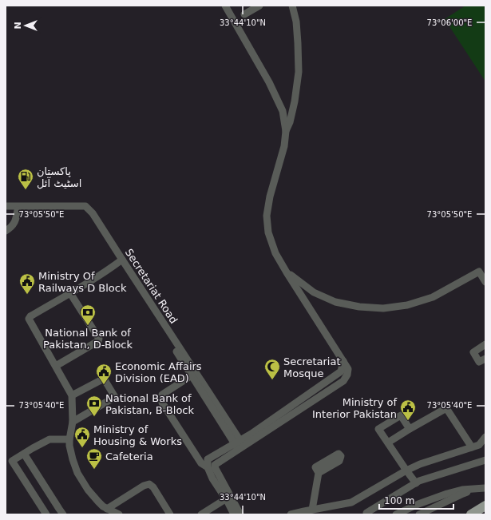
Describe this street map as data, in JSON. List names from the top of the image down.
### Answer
{
  "streets": {
    "street": ["Secretariat Road"]
  },
  "places": {
    "fuel station": ["پاکستان اسٹیٹ آئل"],
    "public building": [
      "Ministry Of Railways D Block",
      "Economic Affairs Division (EAD)",
      "Ministry of Interior Pakistan",
      "Ministry of Housing & Works"
    ],
    "bank": ["National Bank of Pakistan, D-Block", "National Bank of Pakistan, B-Block"],
    "mosque": ["Secretariat Mosque"],
    "cafe": ["Cafeteria"]
  },
  "scale_bar": "100 m",
  "north": "left",
  "coordinates": [
    "33°44'10\"N",
    "73°06'00\"E",
    "73°05'50\"E",
    "73°05'40\"E"
  ]
}
